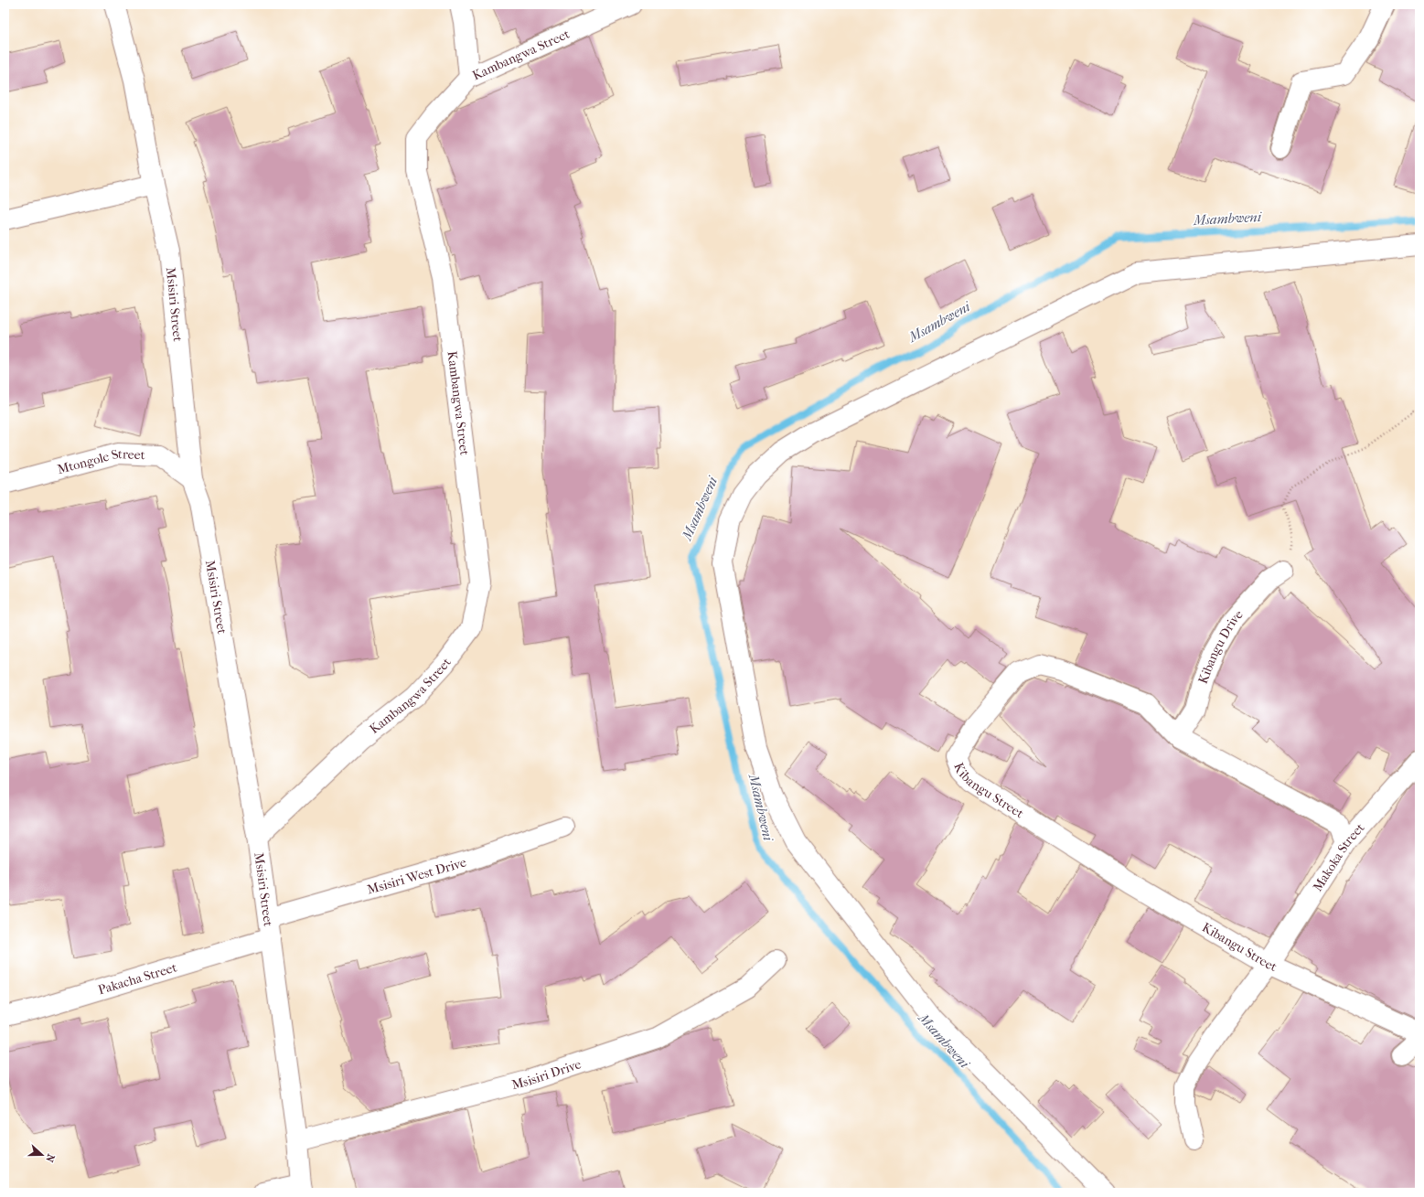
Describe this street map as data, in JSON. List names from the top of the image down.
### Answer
{
  "streets": {
    "street": [
      "Kambangwa Street",
      "Msisiri Street",
      "Mtongole Street",
      "Kibangu Drive",
      "Kibangu Street",
      "Makoka Street",
      "Msisiri West Drive",
      "Pakacha Street",
      "Msisiri Drive"
    ]
  },
  "crossings": [
    ["Kambangwa Street", "Msisiri Street"],
    ["Msisiri Street", "Mtongole Street"],
    ["Msisiri Street", "Msisiri West Drive"],
    ["Msisiri Street", "Pakacha Street"],
    ["Msisiri Street", "Msisiri Drive"],
    ["Kibangu Drive", "Kibangu Street"],
    ["Kibangu Street", "Makoka Street"]
  ],
  "water": ["Msambweni"],
  "north": "right"
}
